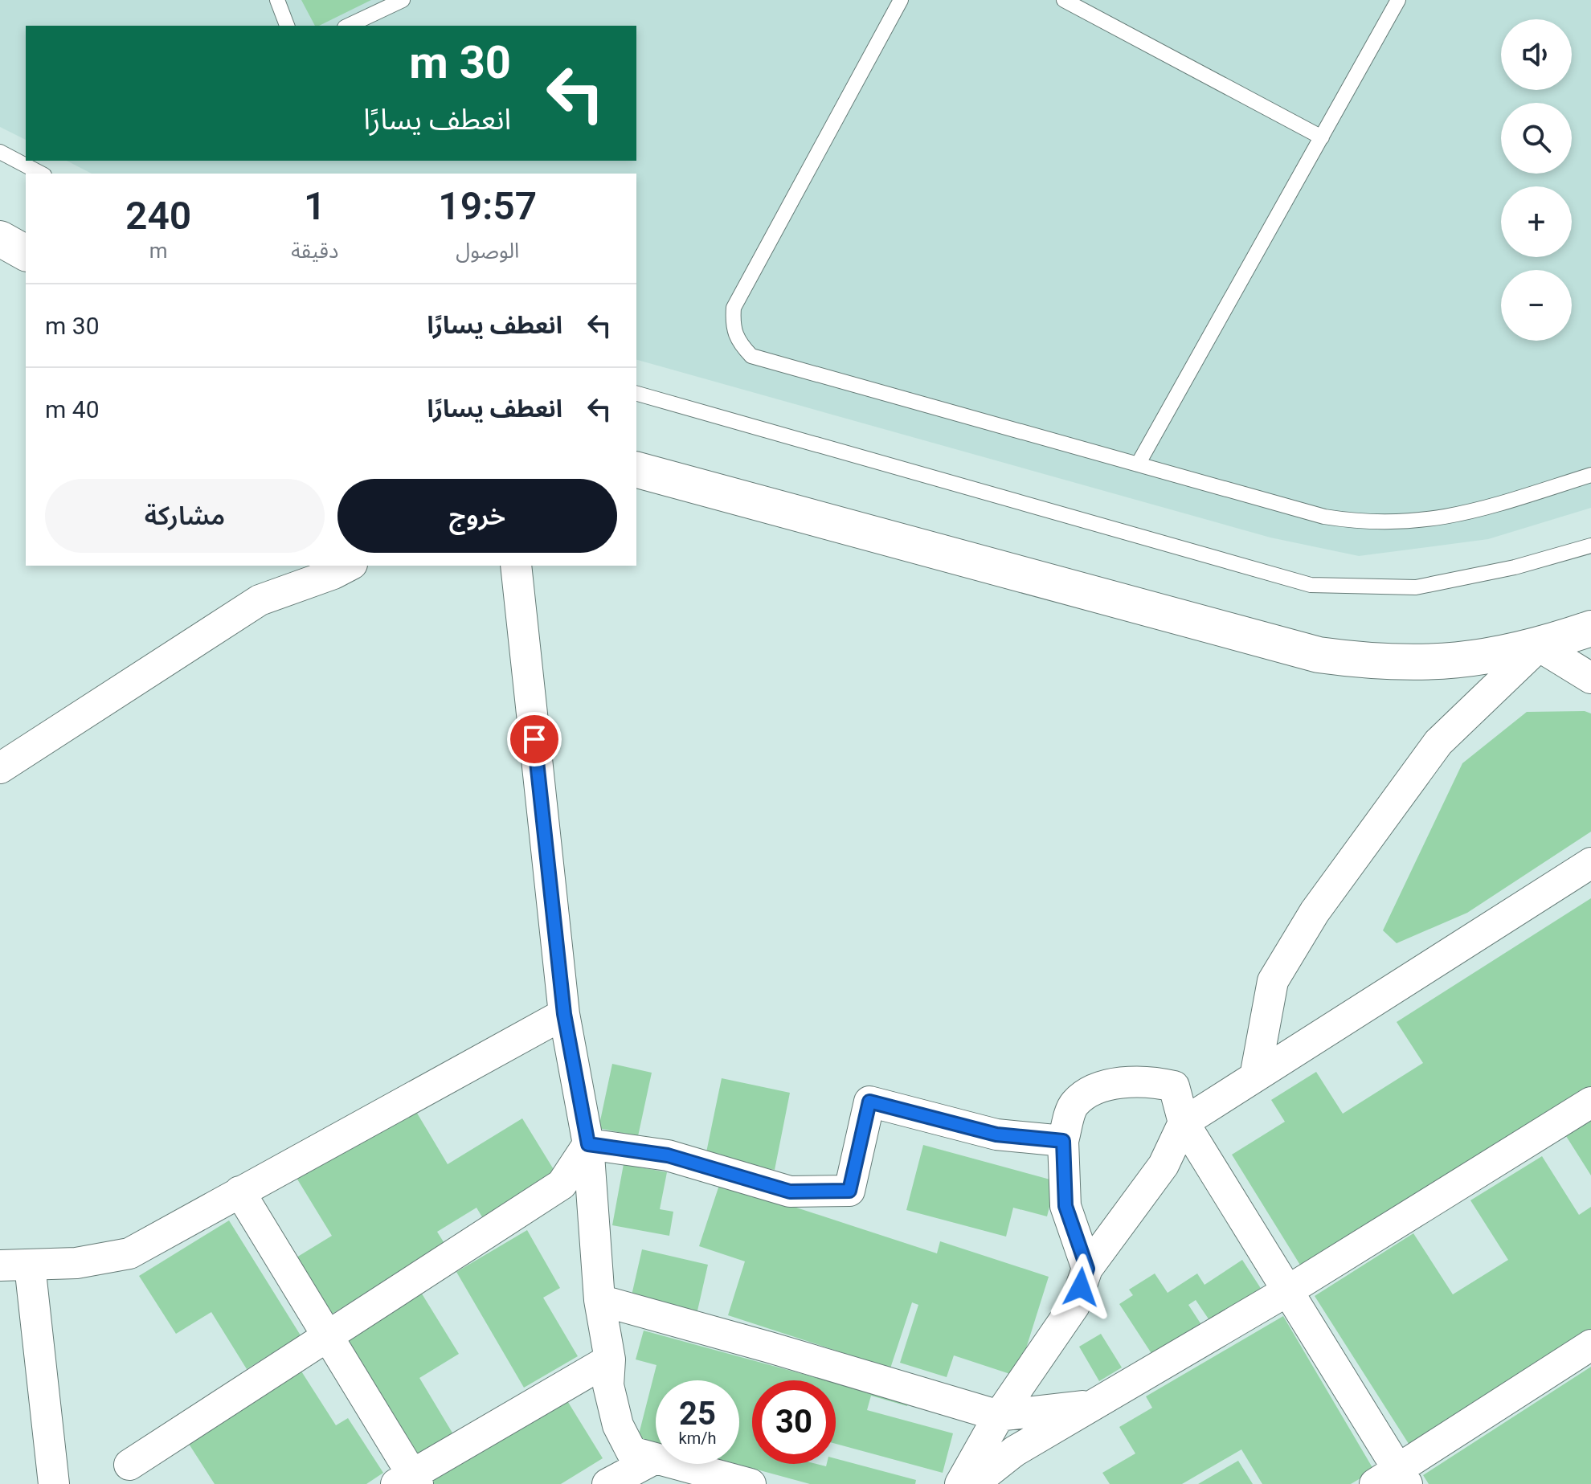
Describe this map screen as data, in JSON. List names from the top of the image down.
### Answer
{
  "page": {
    "map_buttons": ["+", "−"],
    "turn": ["30 m", "انعطف يسارًا"],
    "eta": [
      "19:57",
      "الوصول",
      "1",
      "دقيقة",
      "240",
      "m"
    ],
    "list": [
      {
        "name": "انعطف يسارًا",
        "value": "30 m"
      },
      {
        "name": "انعطف يسارًا",
        "value": "40 m"
      }
    ],
    "buttons": ["خروج", "مشاركة"],
    "speed": "25 km/h",
    "limit": "30"
  }
}
